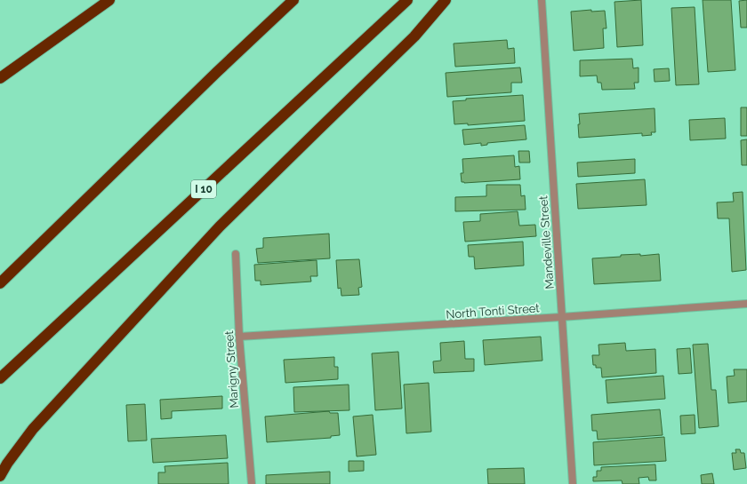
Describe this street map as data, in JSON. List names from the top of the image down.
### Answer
{
  "streets": {
    "highway": ["I 10"],
    "street": ["Mandeville Street", "North Tonti Street", "Marigny Street"]
  },
  "crossings": [
    ["Mandeville Street", "North Tonti Street"],
    ["North Tonti Street", "Marigny Street"]
  ]
}
